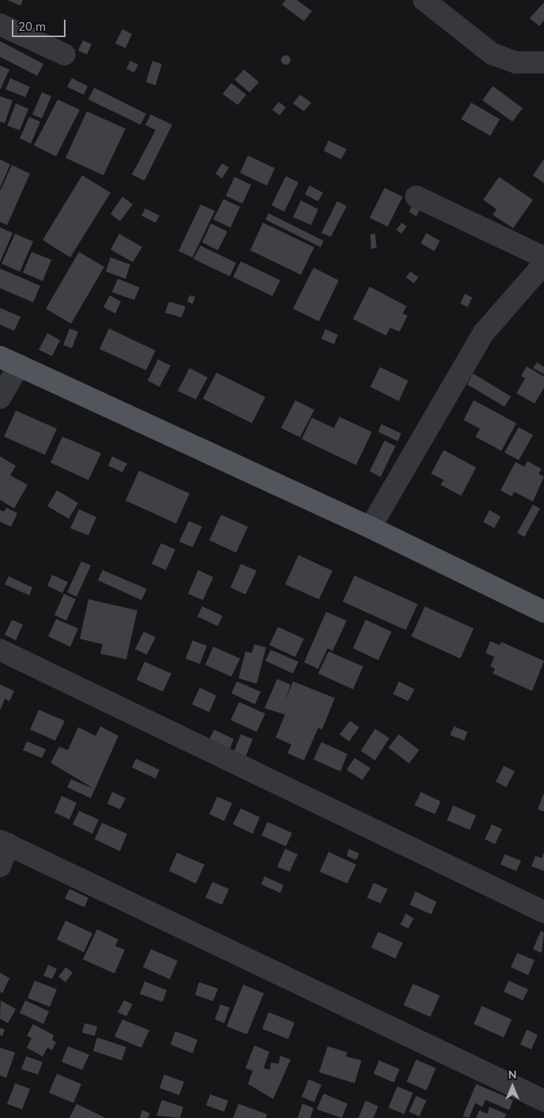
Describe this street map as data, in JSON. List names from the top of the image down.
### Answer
{
  "scale_bar": "20 m",
  "north": "top"
}
